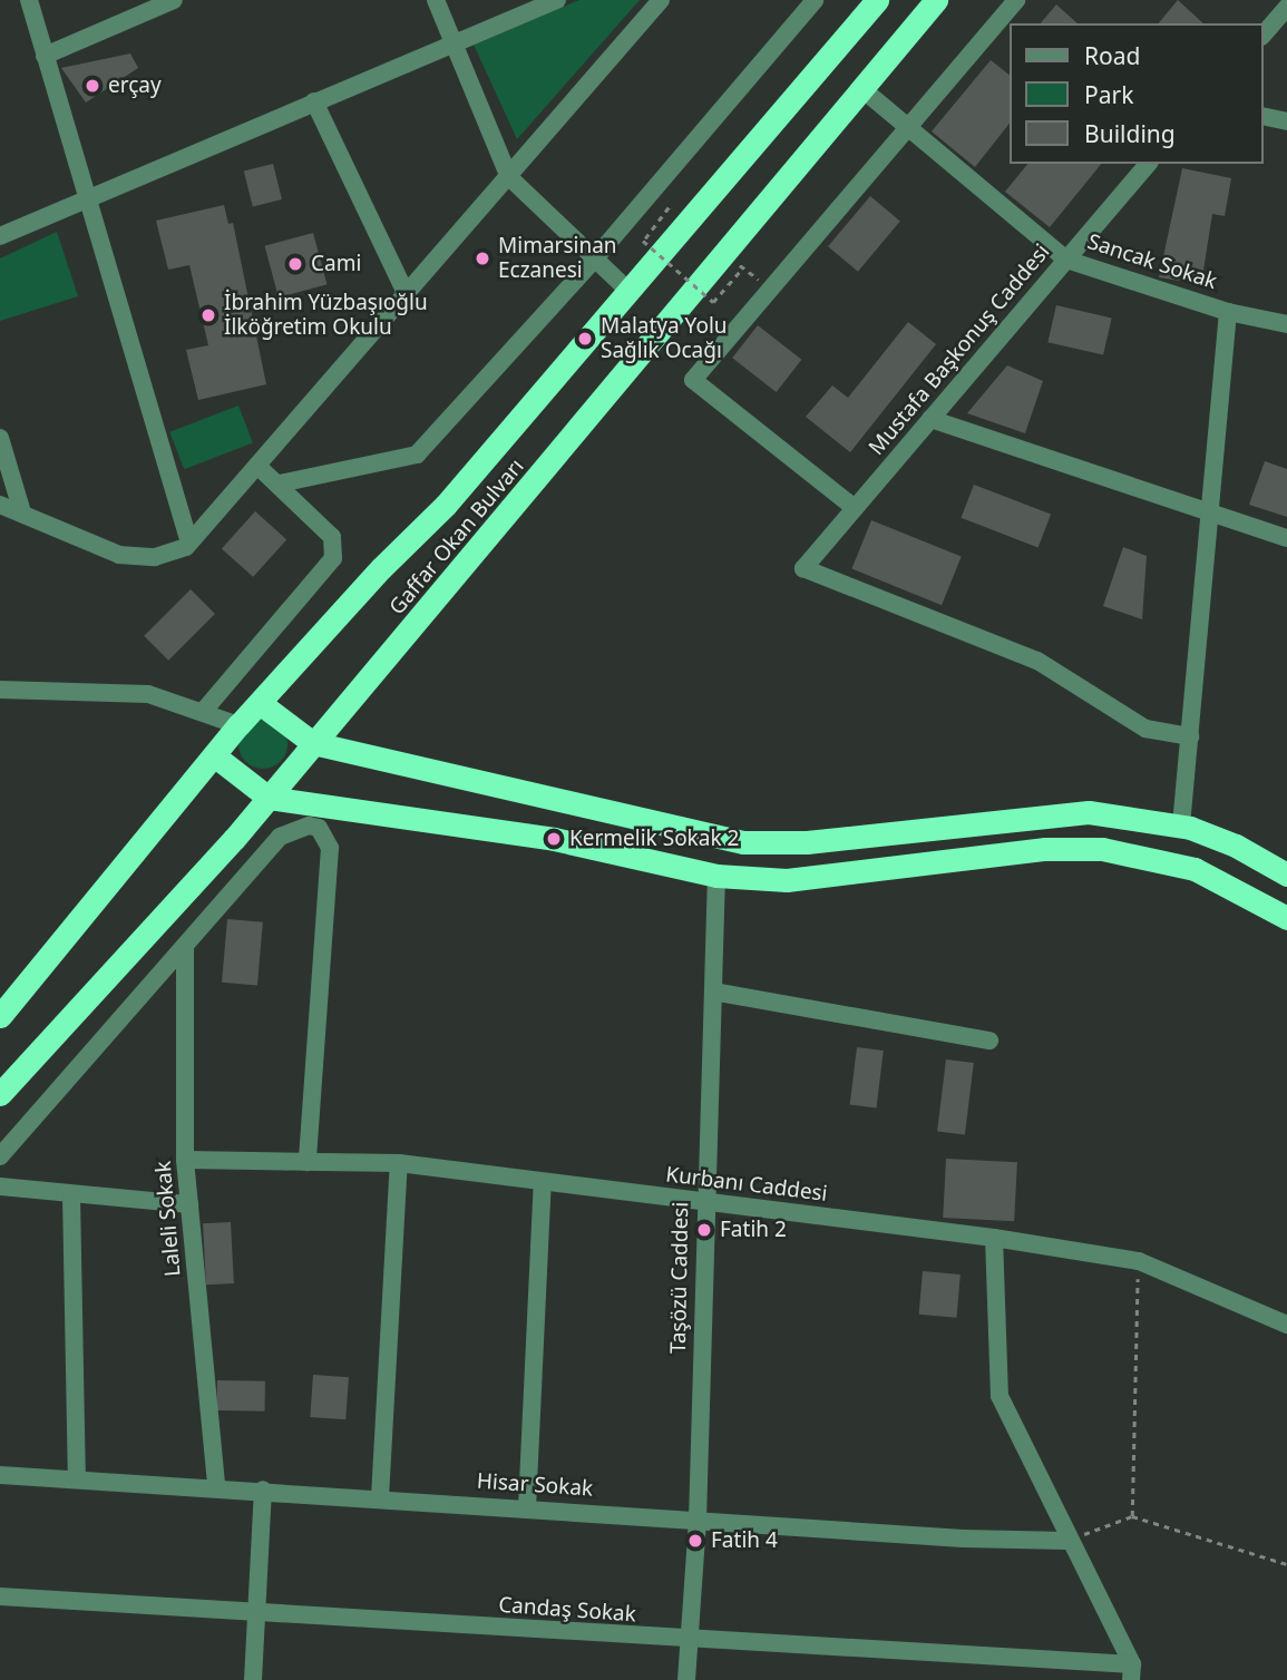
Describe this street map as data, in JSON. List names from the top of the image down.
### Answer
{
  "streets": {
    "highway": ["Gaffar Okan Bulvarı"],
    "street": [
      "Sancak Sokak",
      "Mustafa Başkonuş Caddesi",
      "Kurbanı Caddesi",
      "Laleli Sokak",
      "Taşözü Caddesi",
      "Hisar Sokak",
      "Candaş Sokak"
    ]
  },
  "crossings": [
    ["Sancak Sokak", "Mustafa Başkonuş Caddesi"],
    ["Sancak Sokak", "Gaffar Okan Bulvarı"],
    ["Kurbanı Caddesi", "Laleli Sokak"],
    ["Kurbanı Caddesi", "Taşözü Caddesi"],
    ["Laleli Sokak", "Hisar Sokak"],
    ["Taşözü Caddesi", "Hisar Sokak"],
    ["Taşözü Caddesi", "Candaş Sokak"]
  ],
  "places": [
    "erçay",
    "Mimarsinan Eczanesi",
    "Cami",
    "İbrahim Yüzbaşıoğlu İlköğretim Okulu",
    "Malatya Yolu Sağlık Ocağı",
    "Kermelik Sokak 2",
    "Fatih 2",
    "Fatih 4"
  ],
  "legend": ["Road", "Park", "Building"]
}
